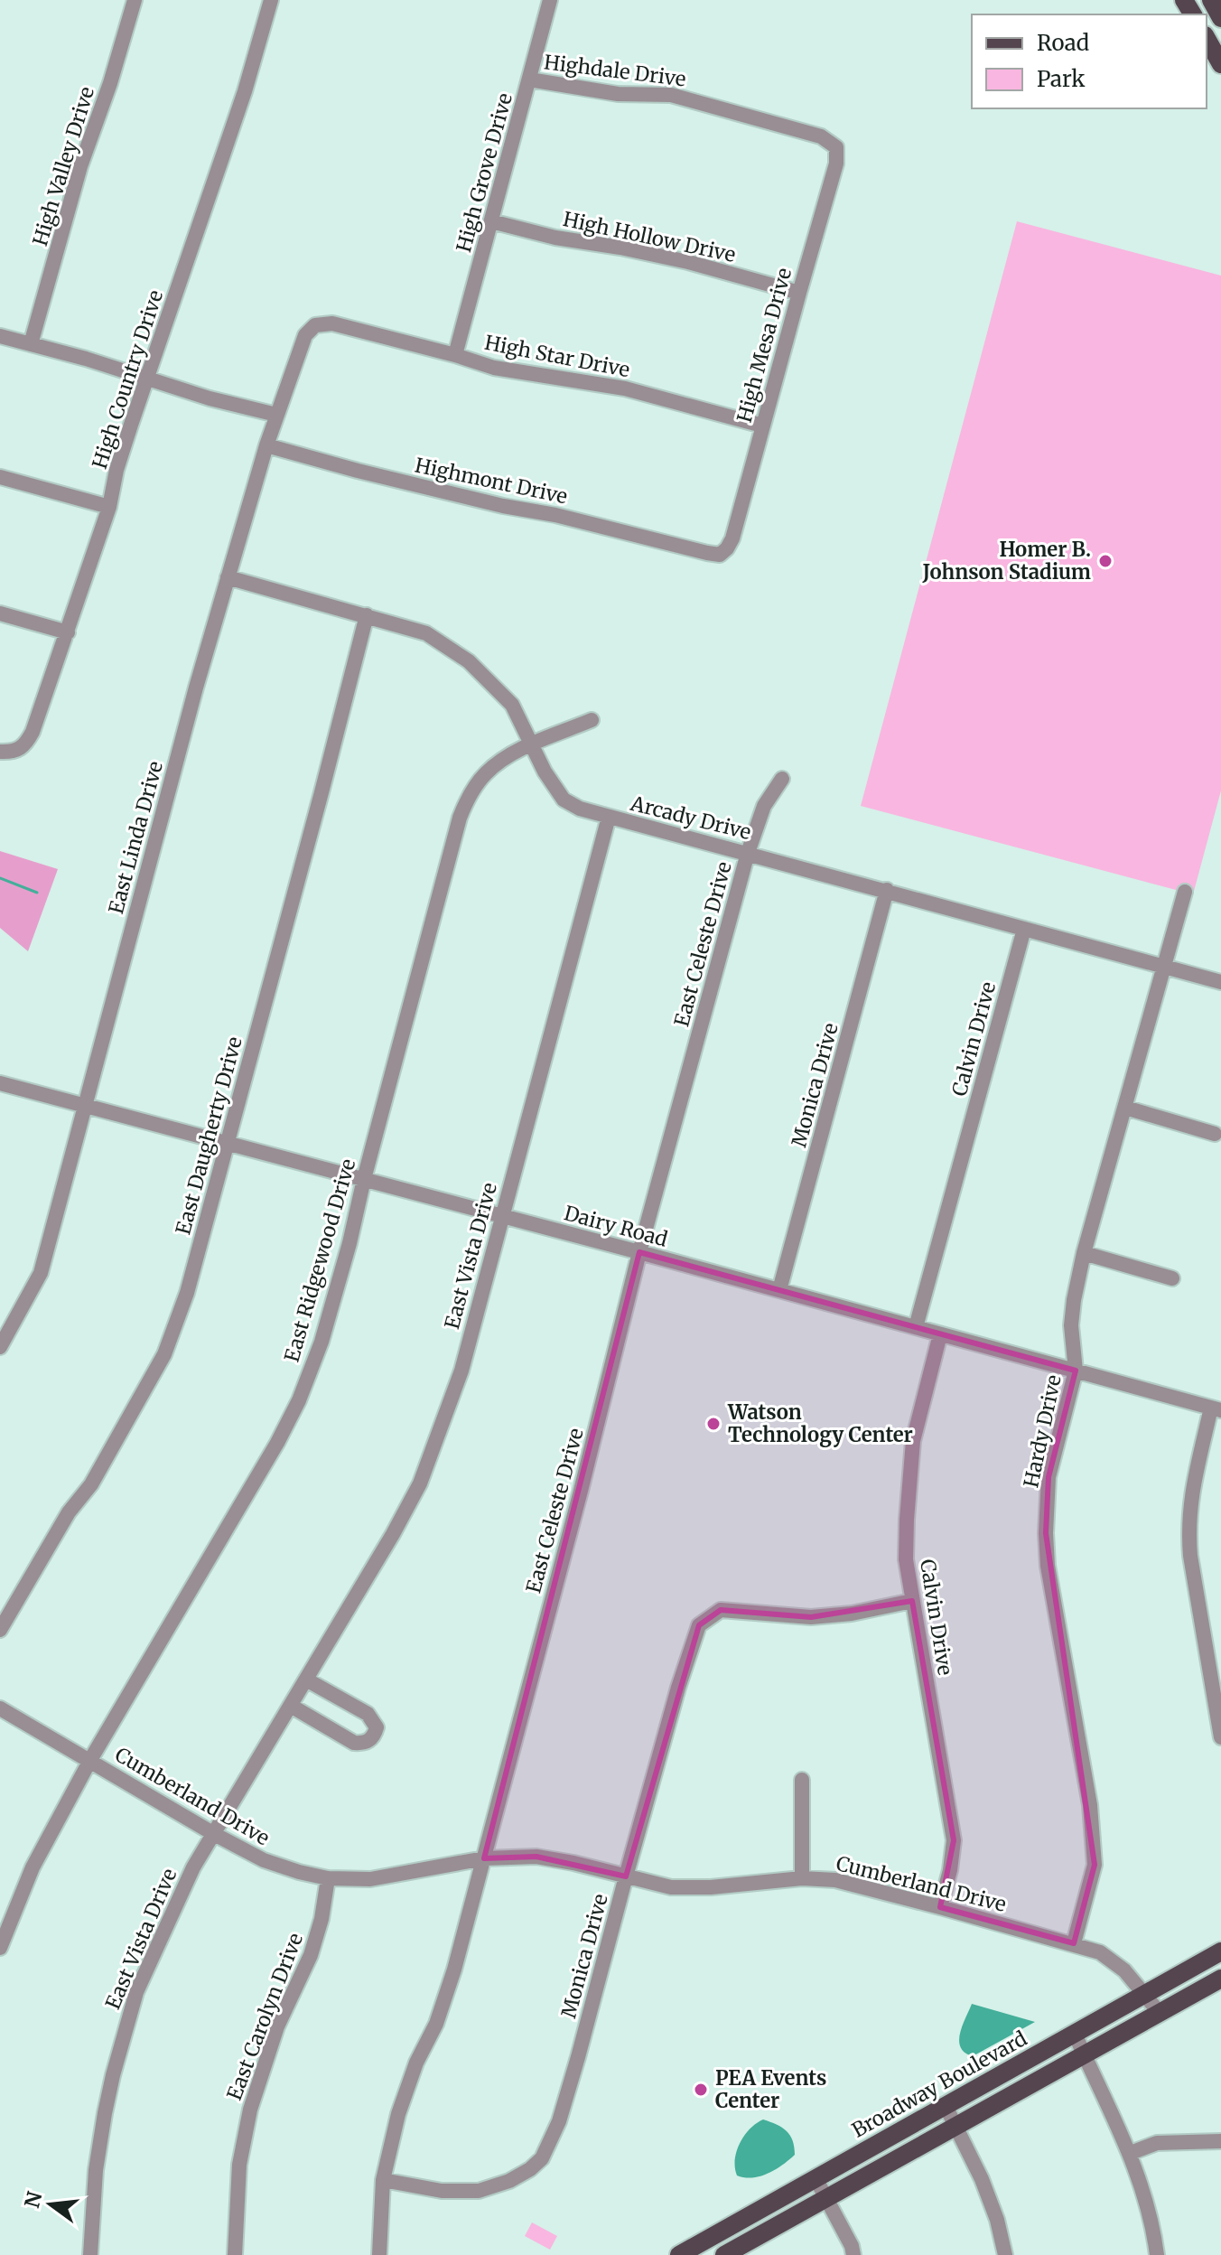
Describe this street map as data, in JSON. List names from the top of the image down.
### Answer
{
  "streets": {
    "main road": ["Broadway Boulevard"],
    "street": [
      "Highdale Drive",
      "High Valley Drive",
      "High Grove Drive",
      "High Hollow Drive",
      "High Mesa Drive",
      "High Star Drive",
      "High Country Drive",
      "Highmont Drive",
      "Arcady Drive",
      "East Linda Drive",
      "East Celeste Drive",
      "Calvin Drive",
      "Monica Drive",
      "East Daugherty Drive",
      "Dairy Road",
      "East Vista Drive",
      "East Ridgewood Drive",
      "Hardy Drive",
      "Cumberland Drive",
      "East Carolyn Drive"
    ]
  },
  "crossings": [
    ["Highdale Drive", "High Grove Drive"],
    ["Highdale Drive", "High Mesa Drive"],
    ["High Grove Drive", "High Hollow Drive"],
    ["High Grove Drive", "High Star Drive"],
    ["High Hollow Drive", "High Mesa Drive"],
    ["High Mesa Drive", "High Star Drive"],
    ["High Mesa Drive", "Highmont Drive"],
    ["High Star Drive", "East Linda Drive"],
    ["Highmont Drive", "East Linda Drive"],
    ["Arcady Drive", "East Linda Drive"],
    ["Arcady Drive", "East Celeste Drive"],
    ["Arcady Drive", "Calvin Drive"],
    ["Arcady Drive", "Monica Drive"],
    ["Arcady Drive", "East Daugherty Drive"],
    ["Arcady Drive", "East Vista Drive"],
    ["Arcady Drive", "East Ridgewood Drive"],
    ["Arcady Drive", "Hardy Drive"],
    ["East Linda Drive", "Dairy Road"],
    ["East Celeste Drive", "Monica Drive"],
    ["East Celeste Drive", "Dairy Road"],
    ["East Celeste Drive", "Cumberland Drive"],
    ["Calvin Drive", "Monica Drive"],
    ["Calvin Drive", "Dairy Road"],
    ["Calvin Drive", "Cumberland Drive"],
    ["Monica Drive", "Dairy Road"],
    ["Monica Drive", "Cumberland Drive"],
    ["East Daugherty Drive", "Dairy Road"],
    ["Dairy Road", "East Vista Drive"],
    ["Dairy Road", "East Ridgewood Drive"],
    ["Dairy Road", "Hardy Drive"],
    ["East Vista Drive", "Cumberland Drive"],
    ["East Ridgewood Drive", "Cumberland Drive"],
    ["Hardy Drive", "Cumberland Drive"],
    ["Cumberland Drive", "East Carolyn Drive"],
    ["Cumberland Drive", "Broadway Boulevard"]
  ],
  "places": ["Homer B. Johnson Stadium", "Watson Technology Center", "PEA Events Center"],
  "legend": ["Road", "Park"],
  "north": "left"
}
